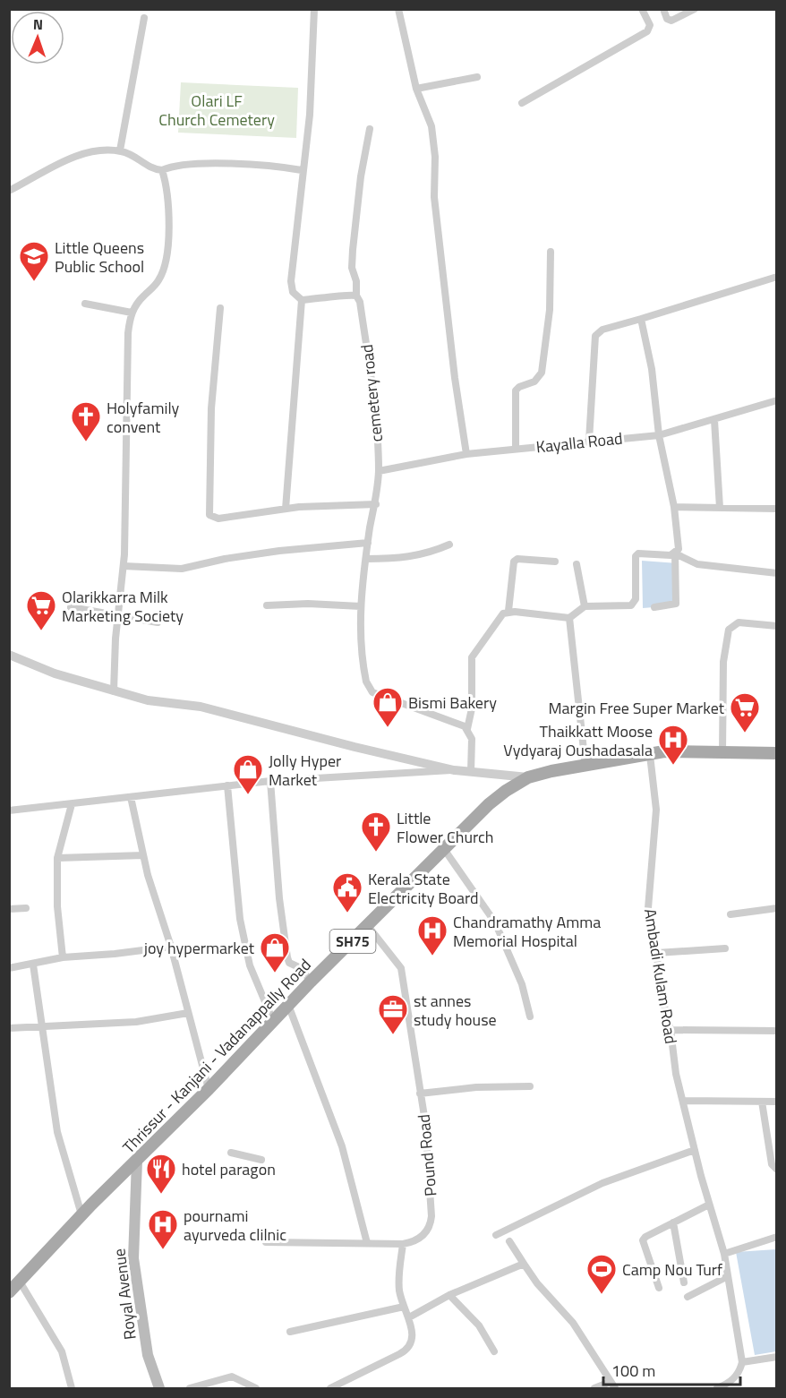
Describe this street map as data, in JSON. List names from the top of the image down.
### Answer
{
  "streets": {
    "main road": ["SH75", "Thrissur - Kanjani - Vadanappally Road", "Royal Avenue"],
    "street": [
      "cemetery road",
      "Kayalla Road",
      "Ambadi Kulam Road",
      "Pound Road"
    ]
  },
  "crossings": [
    ["cemetery road", "Kayalla Road"],
    ["Ambadi Kulam Road", "Thrissur - Kanjani - Vadanappally Road"],
    ["Thrissur - Kanjani - Vadanappally Road", "Pound Road"],
    ["Thrissur - Kanjani - Vadanappally Road", "Royal Avenue"]
  ],
  "parks": ["Olari LF Church Cemetery"],
  "places": {
    "school or university": ["Little Queens Public School"],
    "church": ["Holyfamily convent", "Little Flower Church"],
    "supermarket": ["Olarikkarra Milk Marketing Society", "Margin Free Super Market"],
    "shop": ["Bismi Bakery", "Jolly Hyper Market", "joy hypermarket"],
    "hospital": ["Thaikkatt Moose Vydyaraj Oushadasala", "Chandramathy Amma Memorial Hospital", "pournami ayurveda clilnic"],
    "public building": ["Kerala State Electricity Board"],
    "office": ["st annes study house"],
    "restaurant": ["hotel paragon"],
    "sports": ["Camp Nou Turf"]
  },
  "scale_bar": "100 m",
  "north": "top"
}
